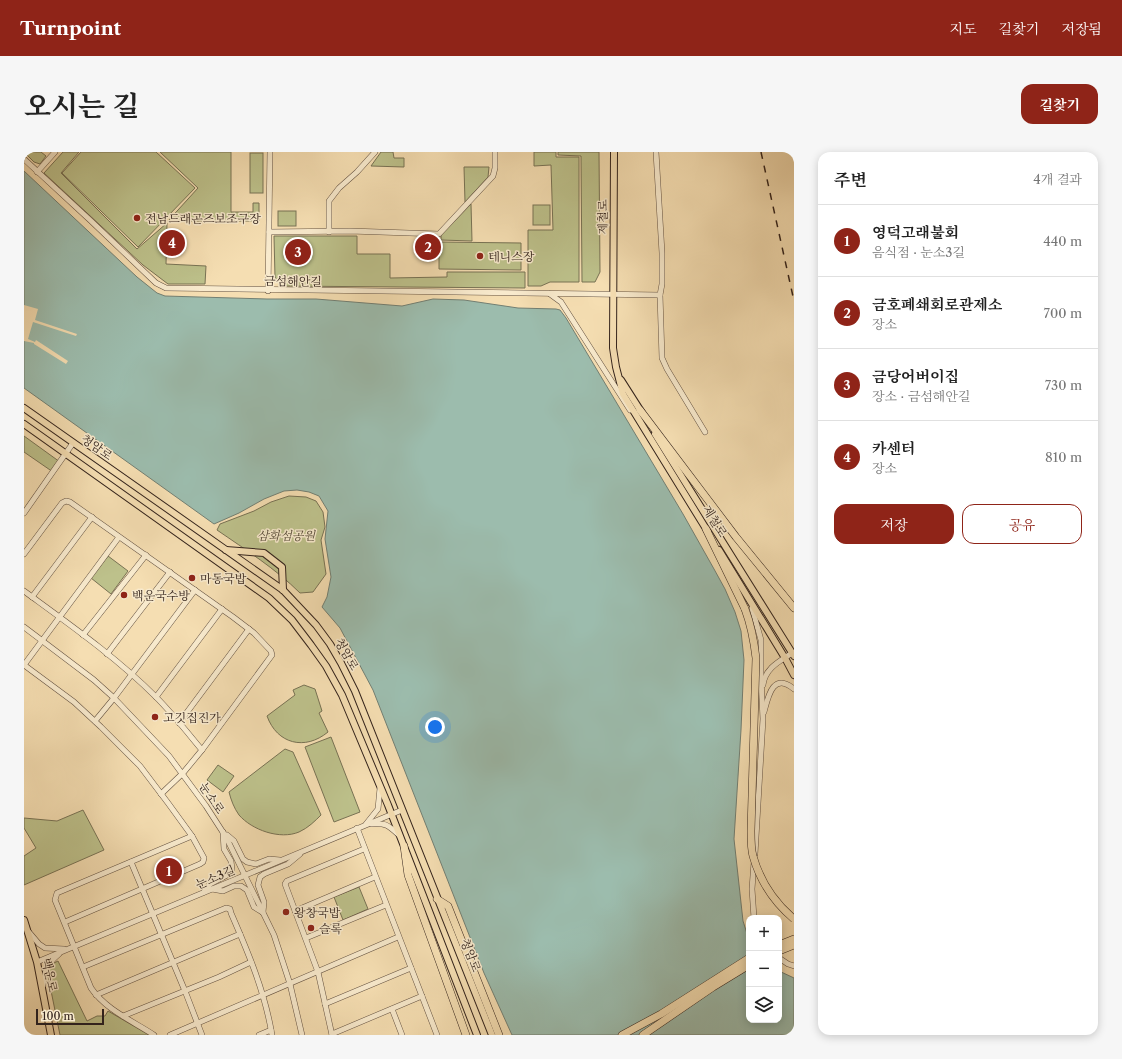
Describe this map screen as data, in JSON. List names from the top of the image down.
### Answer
{
  "streets": {
    "main road": ["제철로", "청암로", "백운로"],
    "street": ["금섬해안길", "눈소로", "눈소3길"]
  },
  "crossings": [
    ["제철로", "금섬해안길"],
    ["청암로", "눈소3길"],
    ["눈소로", "눈소3길"],
    ["눈소3길", "백운로"]
  ],
  "parks": ["삼화섬공원"],
  "places": [
    "전남드래곤즈보조구장",
    "테니스장",
    "마동국밥",
    "백운국수방",
    "고깃집진가",
    "왕창국밥",
    "슬록"
  ],
  "scale_bar": "100 m",
  "page": {
    "header": "Turnpoint",
    "nav": ["지도", "길찾기", "저장됨"],
    "title": "오시는 길",
    "buttons": [
      "길찾기",
      ["저장", "공유"]
    ],
    "heading": ["주변", "4개 결과"],
    "list": [
      {
        "mark": "1",
        "name": "영덕고래불회",
        "note": "음식점 · 눈소3길",
        "value": "440 m"
      },
      {
        "mark": "2",
        "name": "금호폐쇄회로관제소",
        "note": "장소",
        "value": "700 m"
      },
      {
        "mark": "3",
        "name": "금당어버이집",
        "note": "장소 · 금섬해안길",
        "value": "730 m"
      },
      {
        "mark": "4",
        "name": "카센터",
        "note": "장소",
        "value": "810 m"
      }
    ],
    "pins": [
      "4",
      "2",
      "3",
      "1"
    ],
    "map_buttons": ["+", "−"],
    "scale": "100 m"
  }
}
